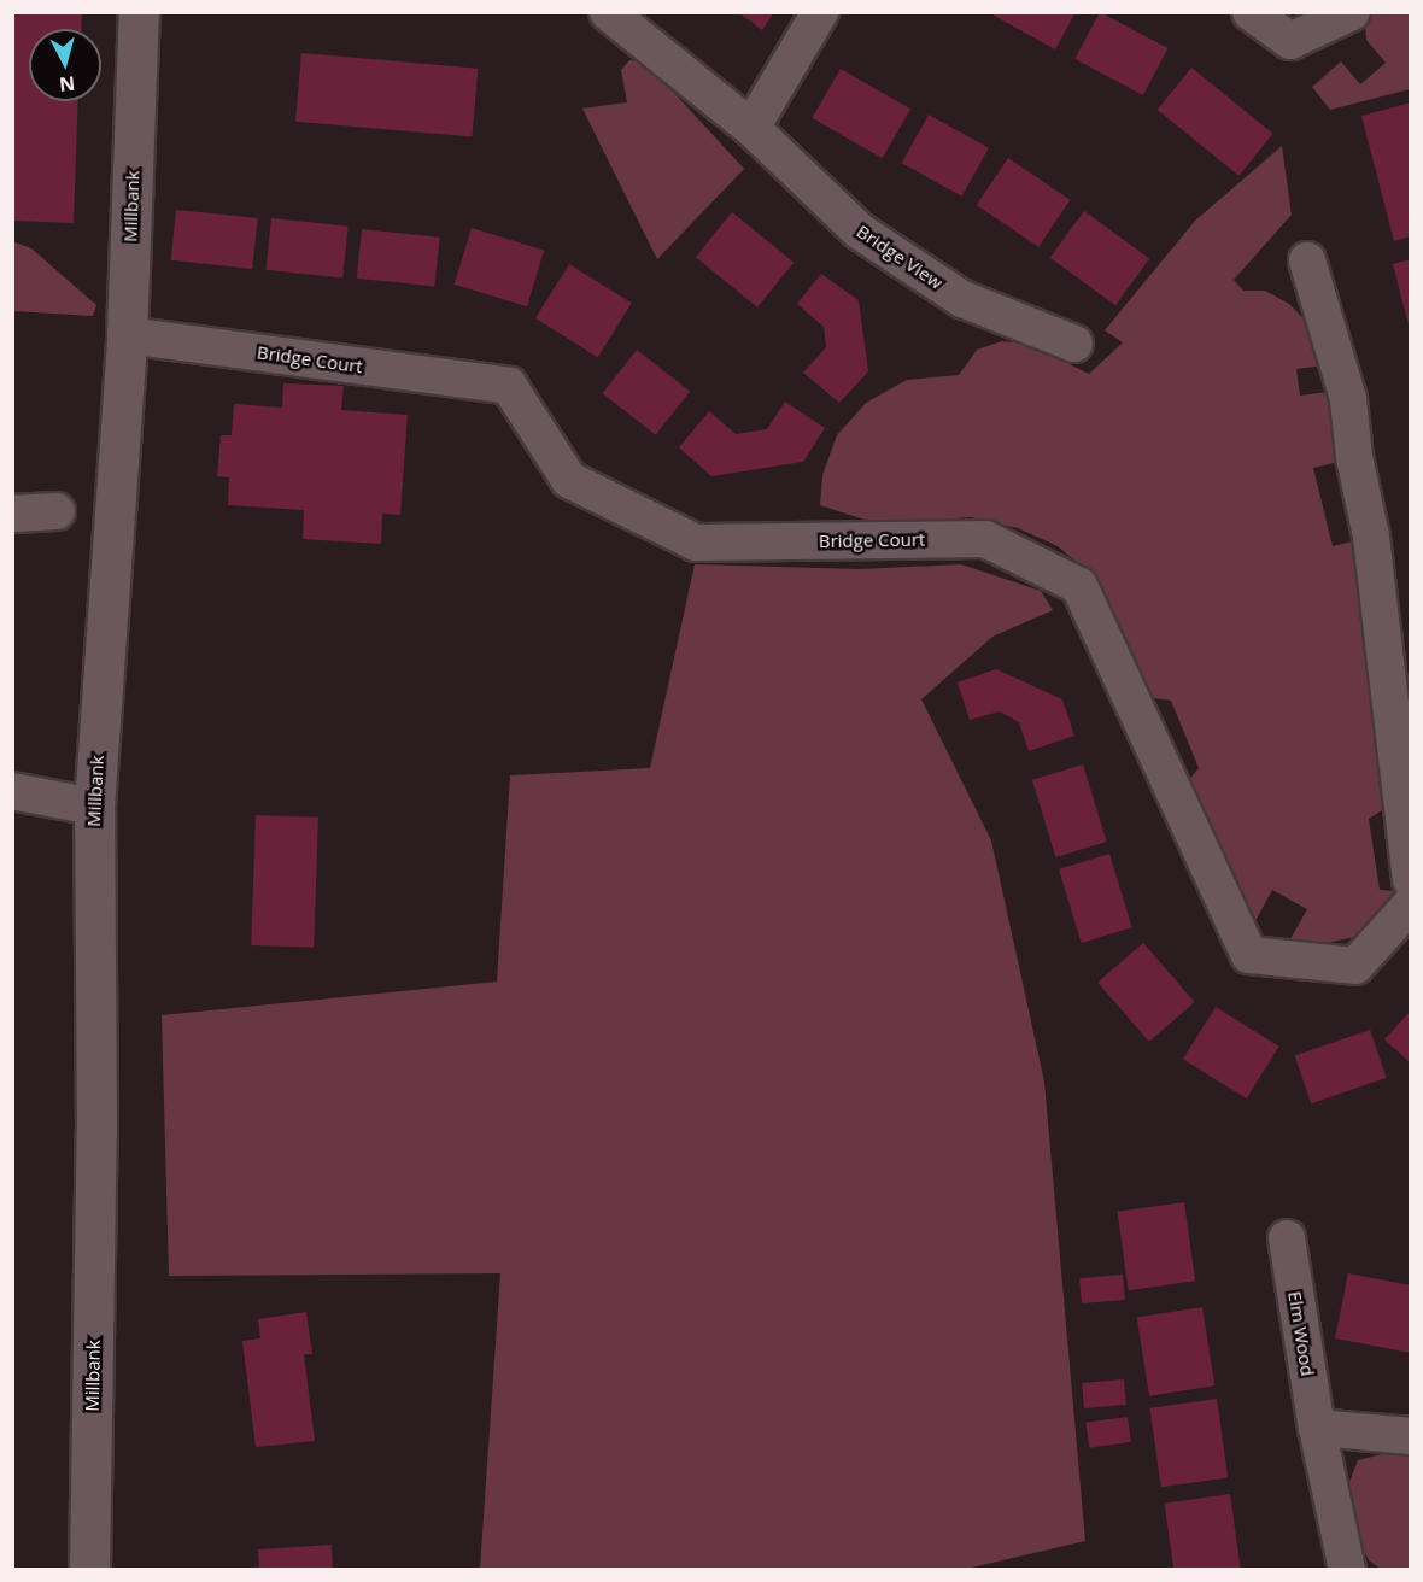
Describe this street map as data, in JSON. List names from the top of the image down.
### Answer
{
  "streets": {
    "street": [
      "Millbank",
      "Bridge View",
      "Bridge Court",
      "Elm Wood"
    ]
  },
  "crossings": [
    ["Millbank", "Bridge Court"]
  ],
  "north": "bottom"
}
